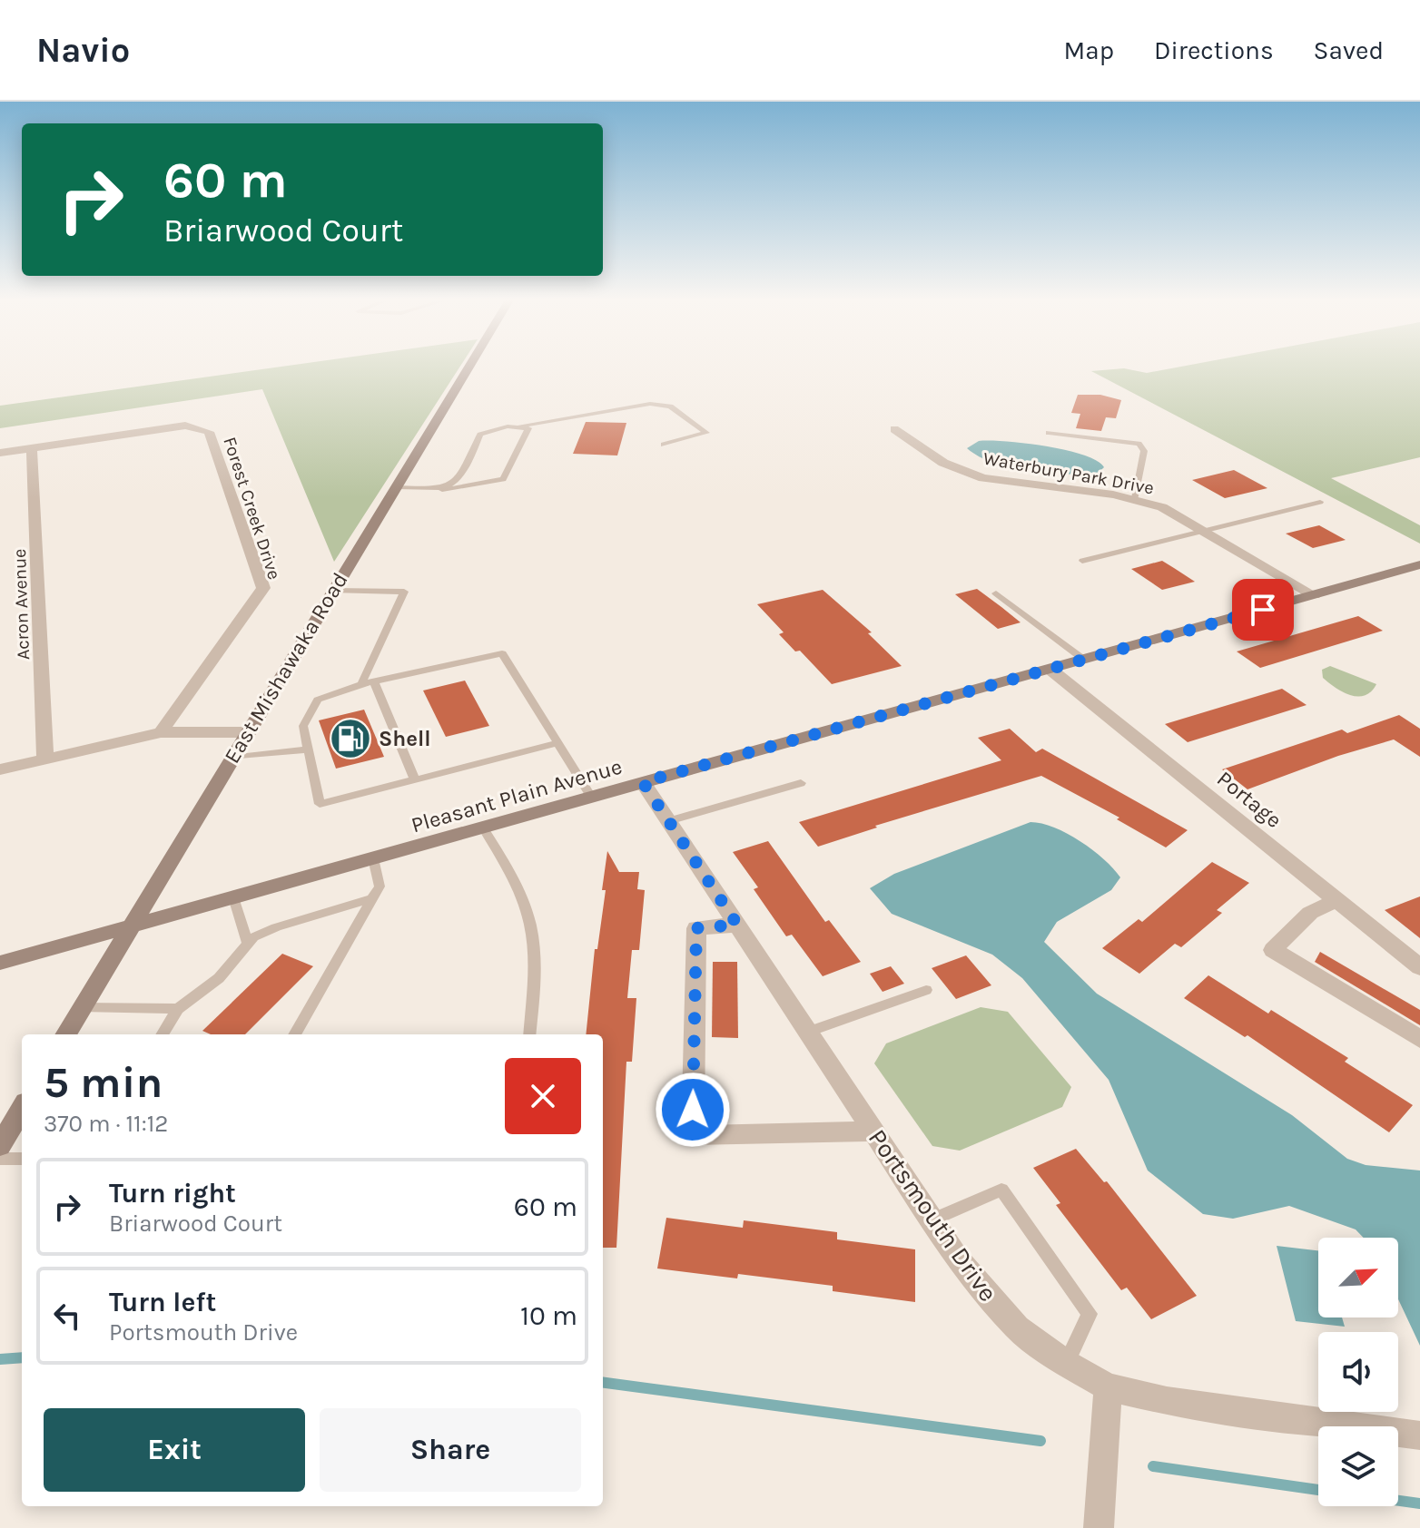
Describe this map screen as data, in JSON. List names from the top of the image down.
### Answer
{
  "streets": {
    "main road": ["East Mishawaka Road", "Pleasant Plain Avenue"],
    "street": [
      "Waterbury Park Drive",
      "Forest Creek Drive",
      "Acron Avenue",
      "Portage",
      "Portsmouth Drive"
    ]
  },
  "crossings": [
    ["Waterbury Park Drive", "Pleasant Plain Avenue"],
    ["Forest Creek Drive", "Acron Avenue"],
    ["East Mishawaka Road", "Pleasant Plain Avenue"],
    ["Pleasant Plain Avenue", "Portage"],
    ["Pleasant Plain Avenue", "Portsmouth Drive"]
  ],
  "places": {
    "fuel station": ["Shell"]
  },
  "north": "top right",
  "page": {
    "header": "Navio",
    "nav": ["Map", "Directions", "Saved"],
    "turn": ["60 m", "Briarwood Court"],
    "heading": ["5 min", "370 m · 11:12"],
    "list": [
      {
        "name": "Turn right",
        "note": "Briarwood Court",
        "value": "60 m"
      },
      {
        "name": "Turn left",
        "note": "Portsmouth Drive",
        "value": "10 m"
      }
    ],
    "buttons": ["Exit", "Share"]
  }
}
